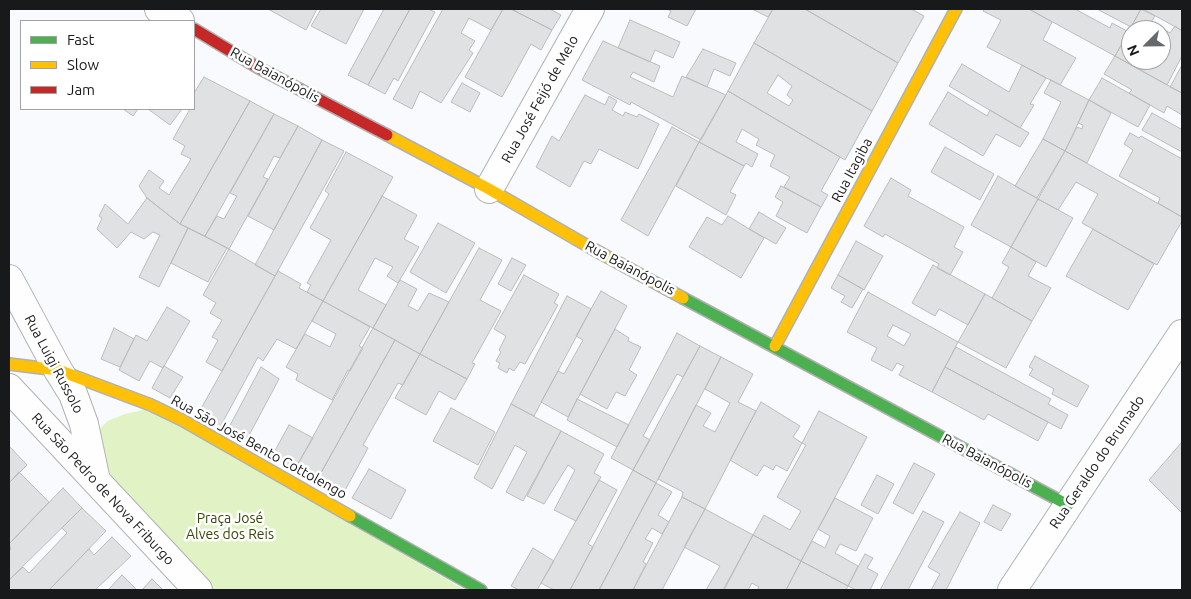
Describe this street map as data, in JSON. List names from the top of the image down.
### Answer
{
  "streets": {
    "street": [
      "Rua Baianópolis",
      "Rua José Feijó de Melo",
      "Rua Itagiba",
      "Rua Luigi Russolo",
      "Rua São José Bento Cottolengo",
      "Rua Geraldo do Brumado",
      "Rua São Pedro de Nova Friburgo"
    ]
  },
  "crossings": [
    ["Rua Baianópolis", "Rua José Feijó de Melo"],
    ["Rua Baianópolis", "Rua Itagiba"],
    ["Rua Baianópolis", "Rua Geraldo do Brumado"],
    ["Rua Luigi Russolo", "Rua São José Bento Cottolengo"],
    ["Rua Luigi Russolo", "Rua São Pedro de Nova Friburgo"]
  ],
  "parks": ["Praça José Alves dos Reis"],
  "legend": ["Fast", "Slow", "Jam"],
  "north": "bottom left"
}
